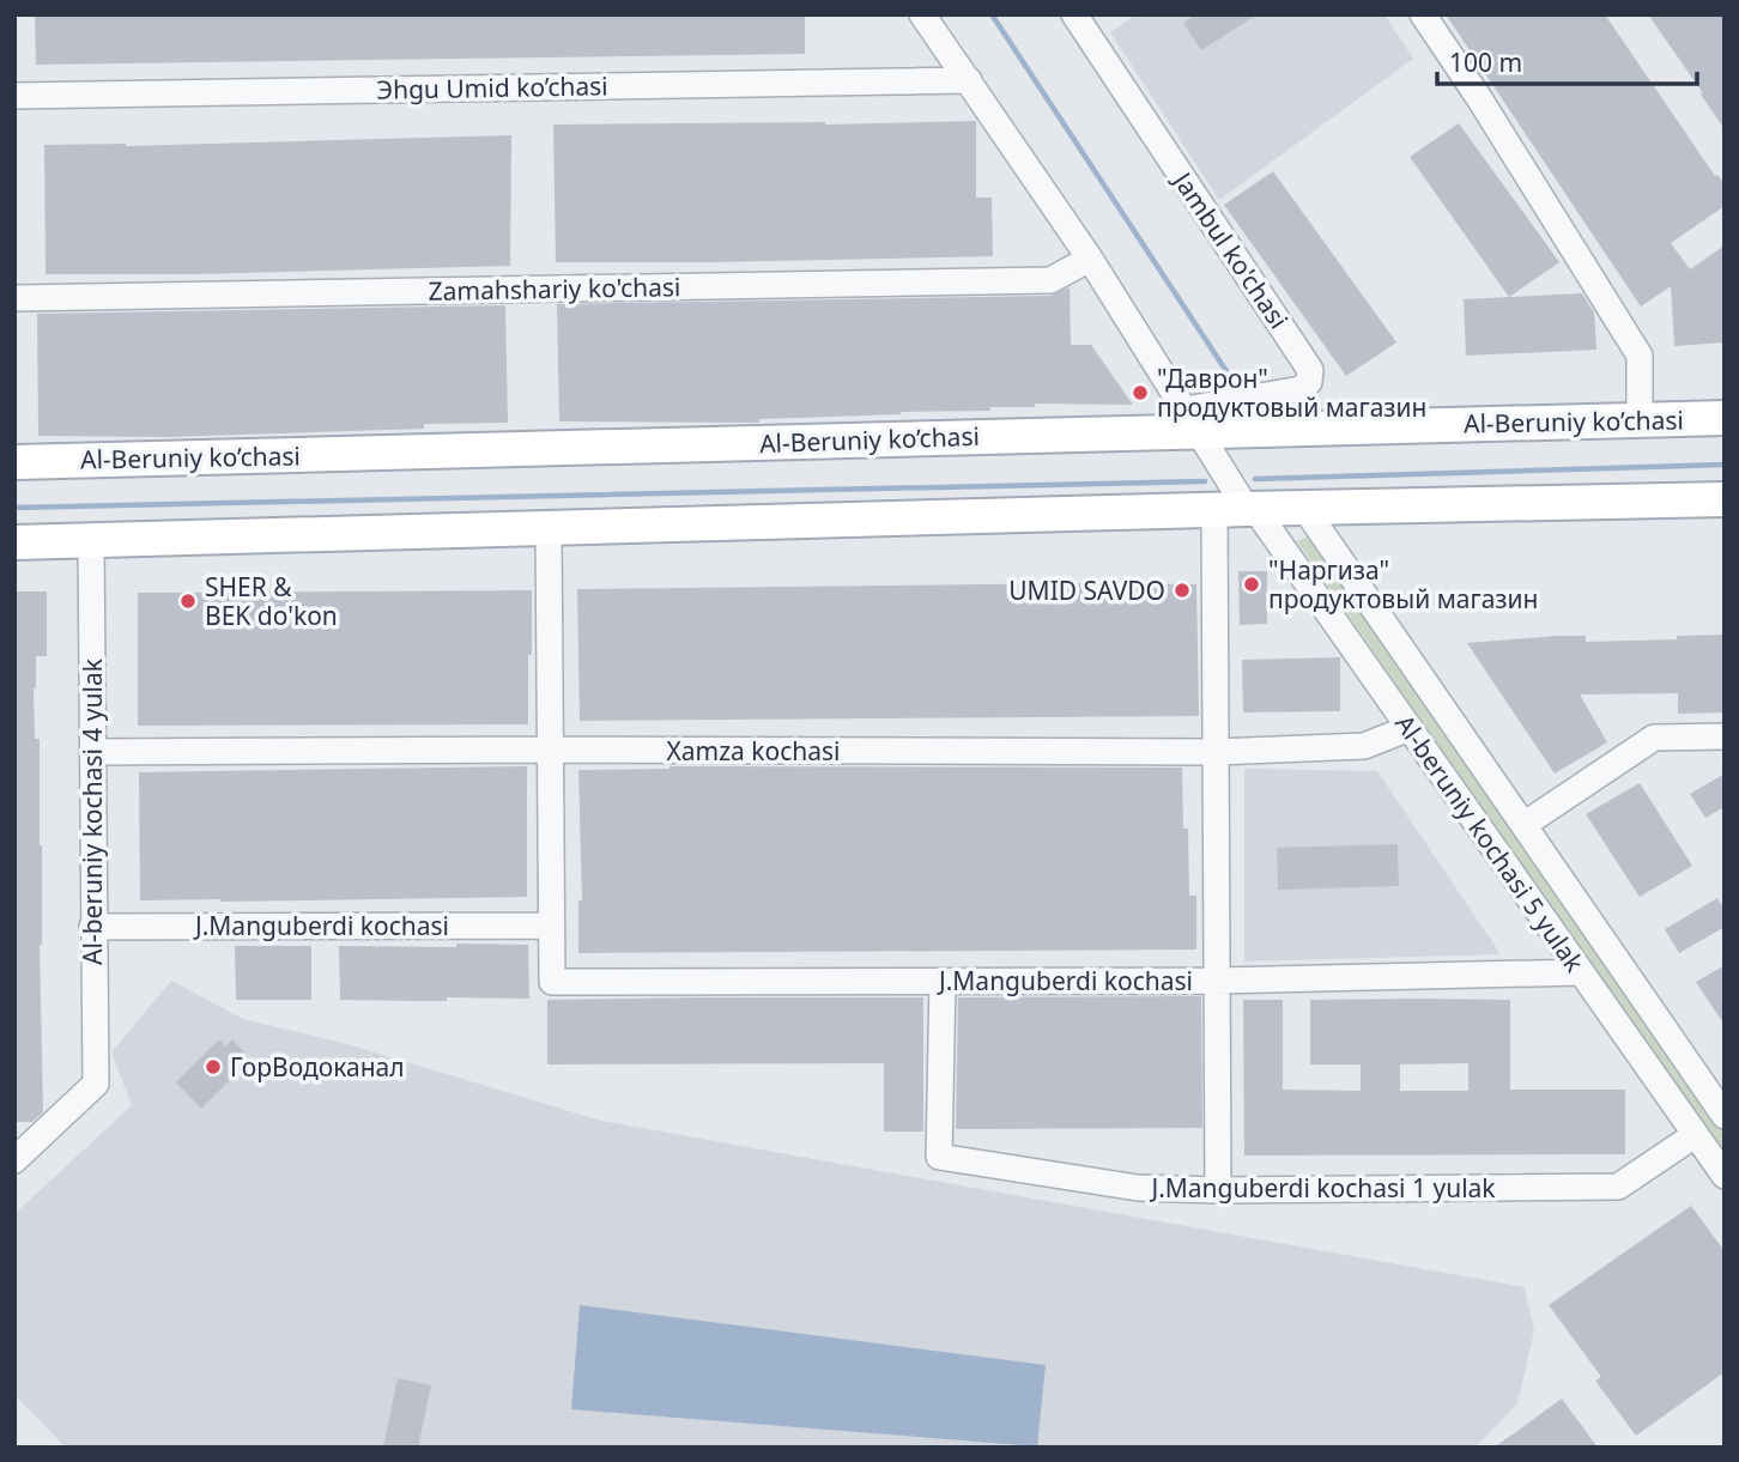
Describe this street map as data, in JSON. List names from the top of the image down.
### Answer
{
  "streets": {
    "main road": ["Al-Beruniy ko’chasi"],
    "street": [
      "Эhgu Umid ko’chasi",
      "Jambul ko'chasi",
      "Zamahshariy ko'chasi",
      "Xamza kochasi",
      "Al-beruniy kochasi 4 yulak",
      "Al-beruniy kochasi 5 yulak",
      "J.Manguberdi kochasi",
      "J.Manguberdi kochasi 1 yulak"
    ]
  },
  "crossings": [
    ["Jambul ko'chasi", "Al-Beruniy ko’chasi"],
    ["Xamza kochasi", "Al-beruniy kochasi 4 yulak"],
    ["Xamza kochasi", "Al-beruniy kochasi 5 yulak"],
    ["Al-beruniy kochasi 4 yulak", "J.Manguberdi kochasi"],
    ["Al-beruniy kochasi 5 yulak", "J.Manguberdi kochasi"],
    ["Al-beruniy kochasi 5 yulak", "J.Manguberdi kochasi 1 yulak"],
    ["J.Manguberdi kochasi", "J.Manguberdi kochasi 1 yulak"]
  ],
  "places": [
    "\"Даврон\" продуктовый магазин",
    "\"Наргиза\" продуктовый магазин",
    "UMID SAVDO",
    "SHER & BEK do'kon",
    "ГорВодоканал"
  ],
  "scale_bar": "100 m"
}
